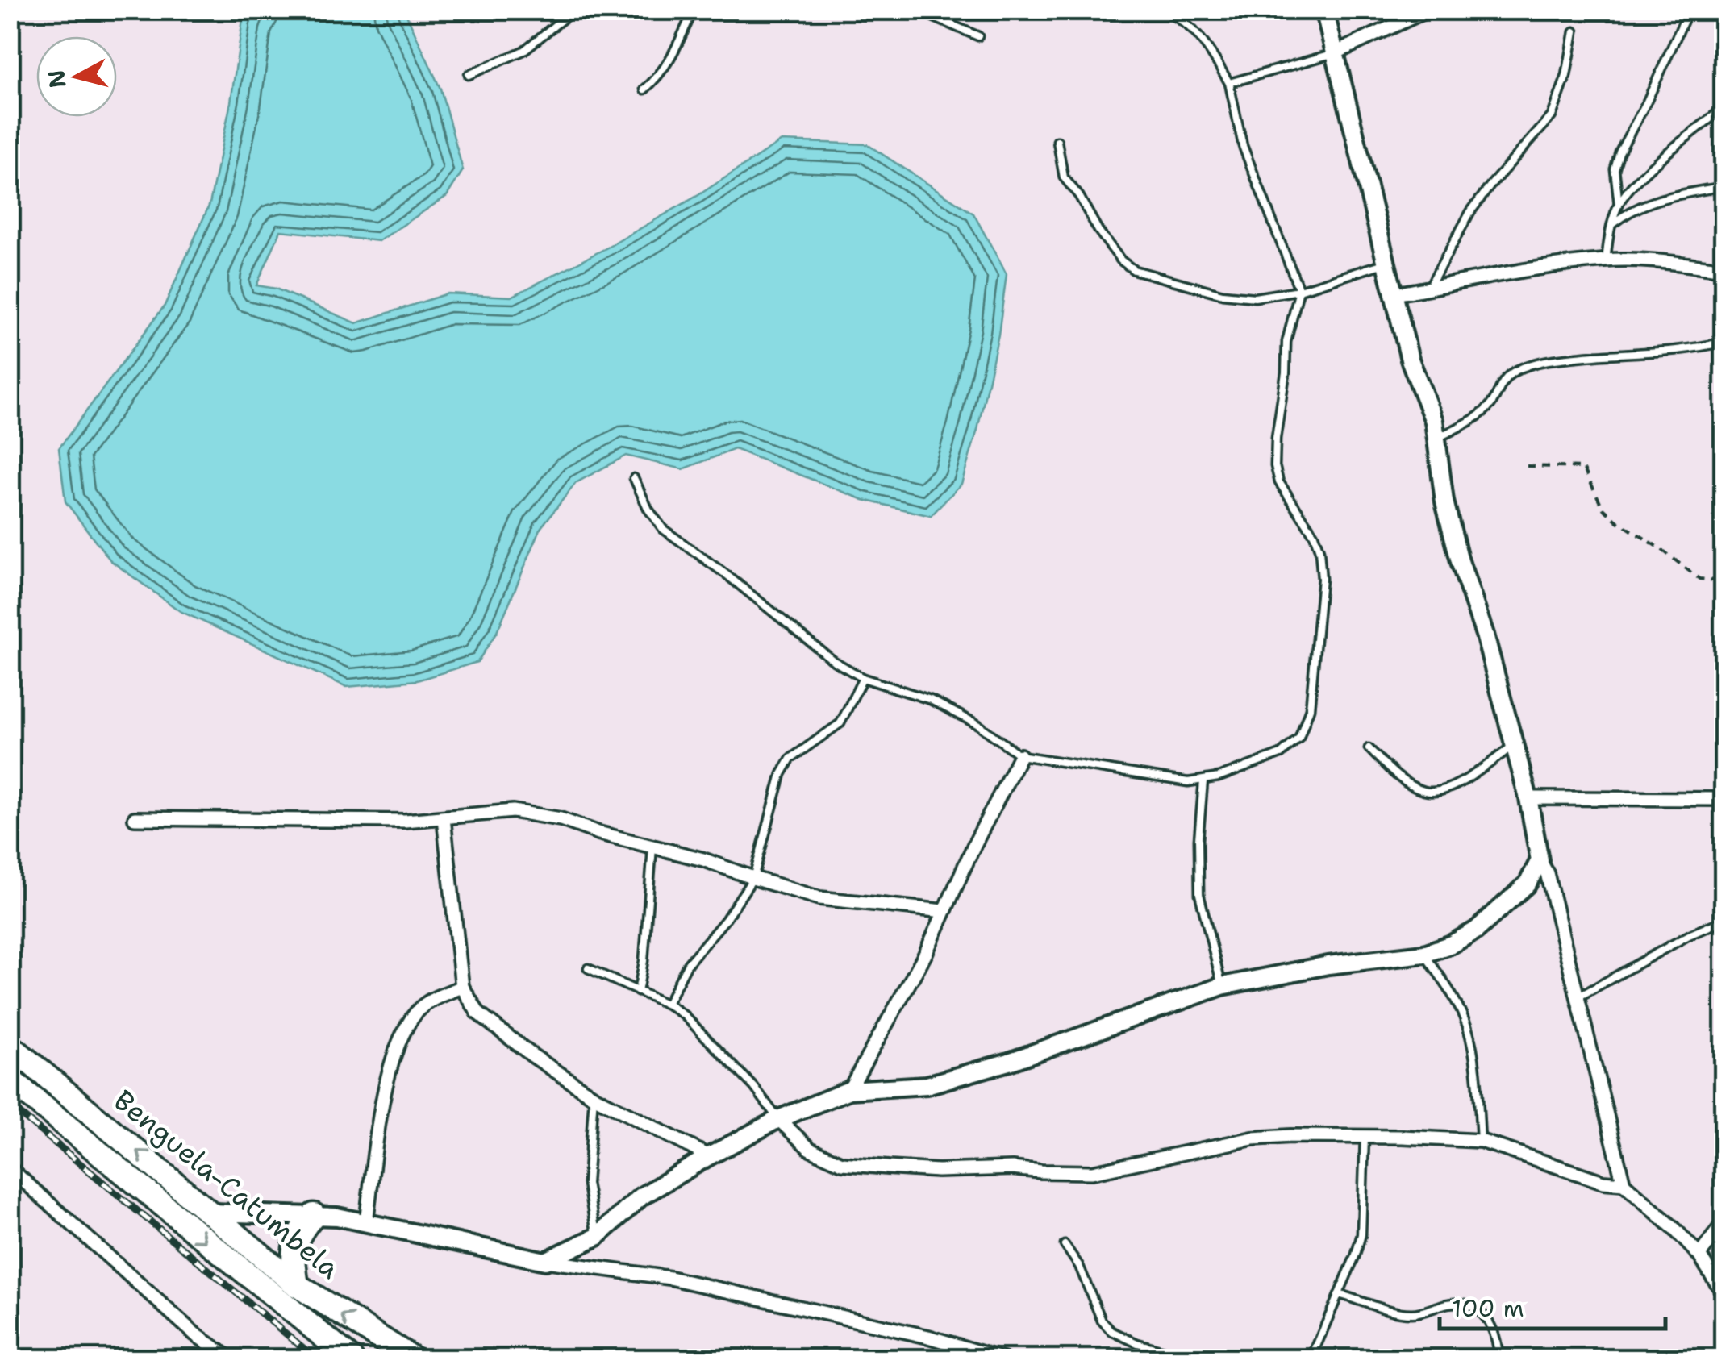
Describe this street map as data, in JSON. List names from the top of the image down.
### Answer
{
  "streets": {
    "highway": ["Benguela-Catumbela"]
  },
  "scale_bar": "100 m",
  "north": "left"
}
